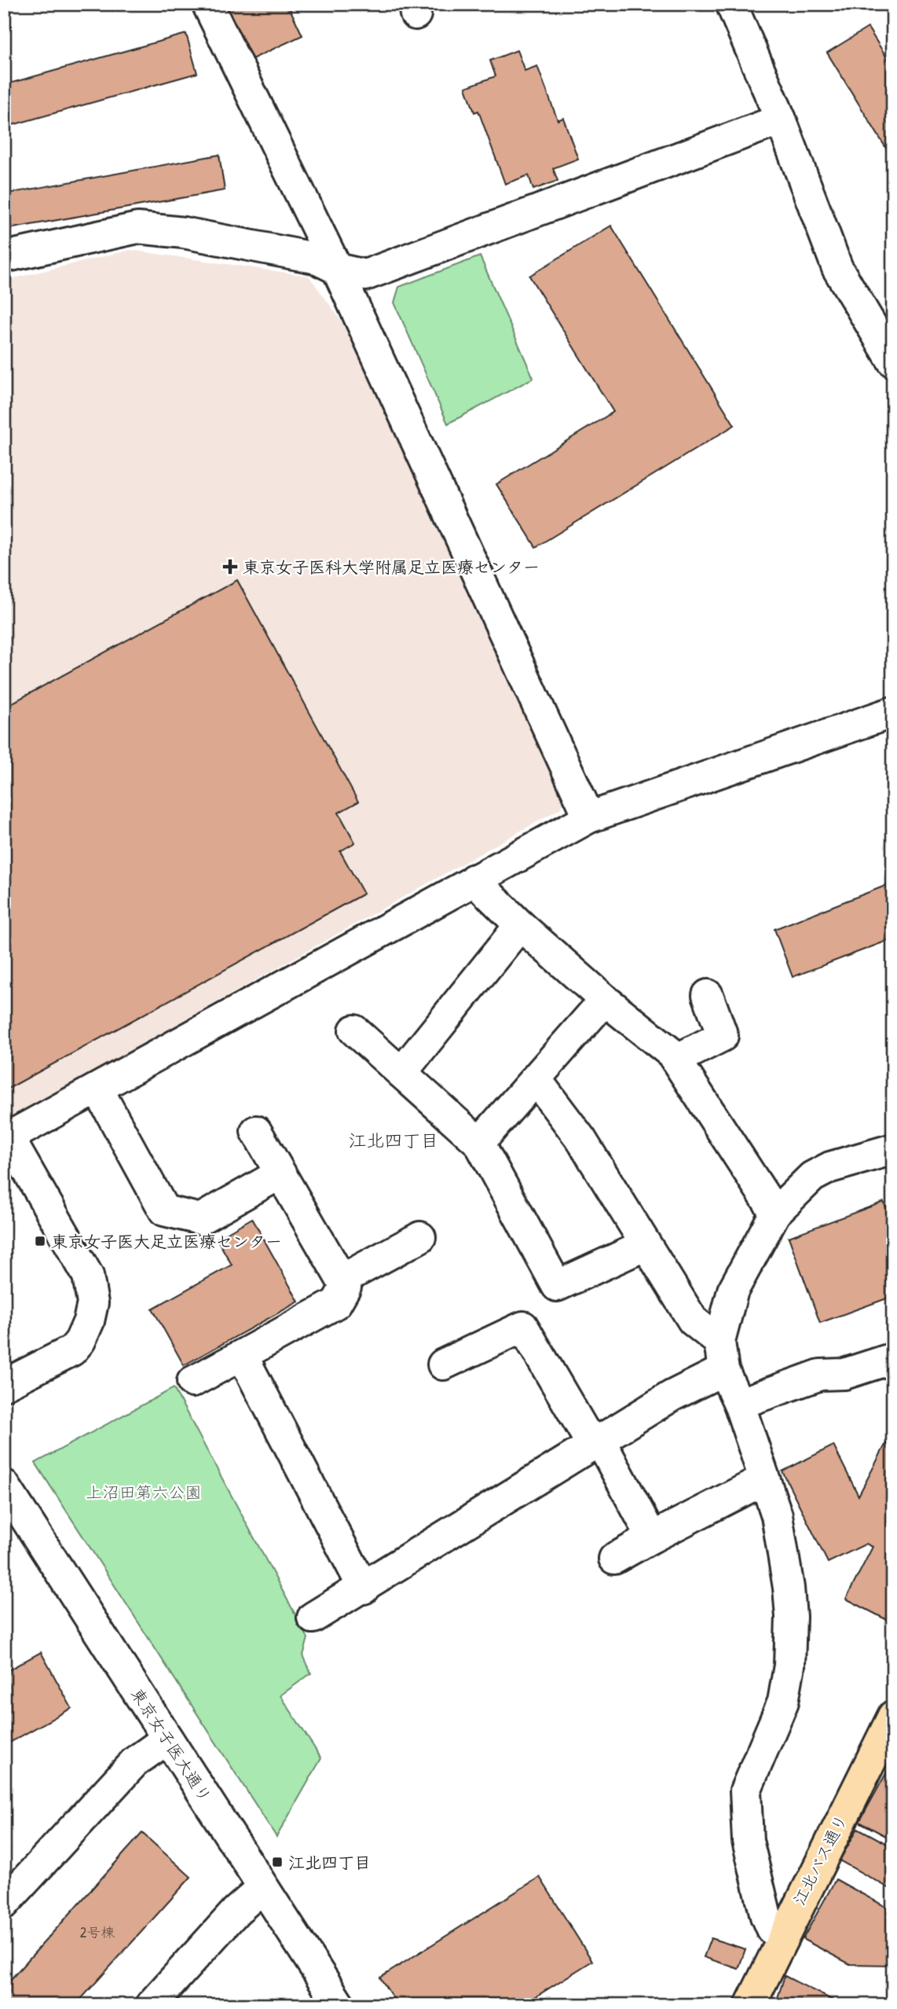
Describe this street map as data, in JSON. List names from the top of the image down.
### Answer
{
  "streets": {
    "main road": ["江北バス通り"],
    "street": ["東京女子医大通り"]
  },
  "districts": ["江北四丁目"],
  "parks": ["上沼田第六公園"],
  "places": {
    "health": ["東京女子医科大学附属足立医療センター"],
    "transit": ["東京女子医大足立医療センター", "江北四丁目"]
  },
  "house_numbers": ["2号棟"]
}
